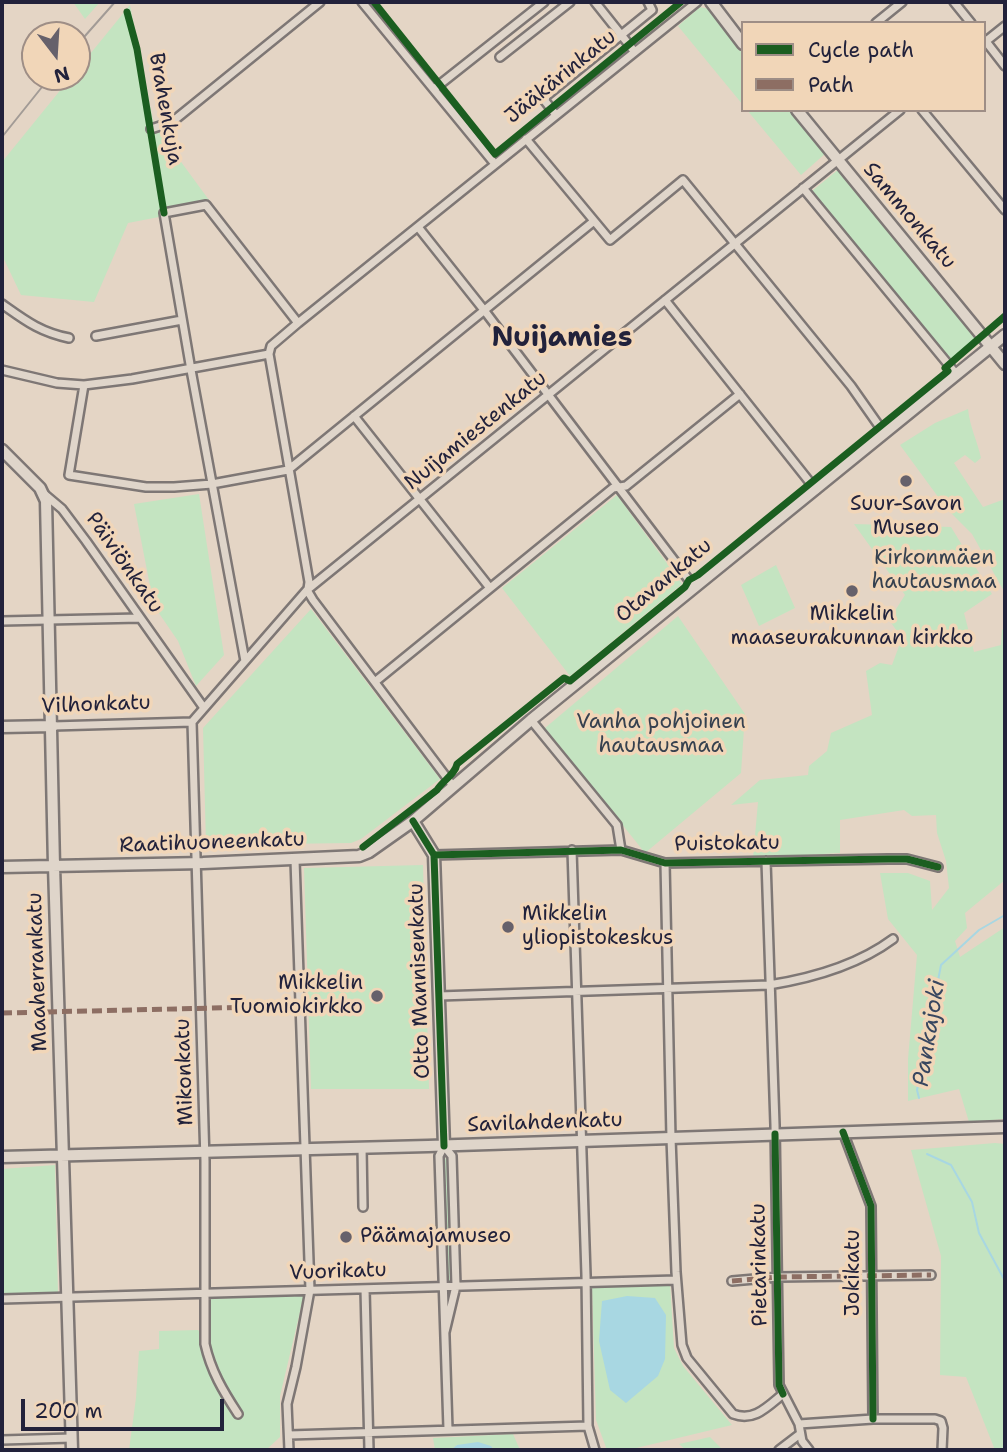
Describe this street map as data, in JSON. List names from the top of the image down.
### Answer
{
  "streets": {
    "main road": [
      "Sammonkatu",
      "Päiviönkatu",
      "Otavankatu",
      "Vilhonkatu",
      "Raatihuoneenkatu",
      "Maaherrankatu",
      "Otto Mannisenkatu",
      "Savilahdenkatu"
    ],
    "street": [
      "Jääkärinkatu",
      "Nuijamiestenkatu",
      "Puistokatu",
      "Mikonkatu",
      "Pietarinkatu",
      "Vuorikatu",
      "Jokikatu"
    ],
    "cycle path": ["Brahenkuja"]
  },
  "crossings": [
    ["Sammonkatu", "Nuijamiestenkatu"],
    ["Sammonkatu", "Otavankatu"],
    ["Nuijamiestenkatu", "Päiviönkatu"],
    ["Nuijamiestenkatu", "Vilhonkatu"],
    ["Nuijamiestenkatu", "Mikonkatu"],
    ["Päiviönkatu", "Maaherrankatu"],
    ["Otavankatu", "Raatihuoneenkatu"],
    ["Otavankatu", "Otto Mannisenkatu"],
    ["Vilhonkatu", "Maaherrankatu"],
    ["Vilhonkatu", "Mikonkatu"],
    ["Raatihuoneenkatu", "Maaherrankatu"],
    ["Raatihuoneenkatu", "Otto Mannisenkatu"],
    ["Raatihuoneenkatu", "Mikonkatu"],
    ["Puistokatu", "Otto Mannisenkatu"],
    ["Puistokatu", "Pietarinkatu"],
    ["Maaherrankatu", "Savilahdenkatu"],
    ["Maaherrankatu", "Vuorikatu"],
    ["Otto Mannisenkatu", "Savilahdenkatu"],
    ["Mikonkatu", "Savilahdenkatu"],
    ["Mikonkatu", "Vuorikatu"],
    ["Savilahdenkatu", "Pietarinkatu"],
    ["Savilahdenkatu", "Jokikatu"]
  ],
  "districts": ["Nuijamies"],
  "water": ["Pankajoki"],
  "parks": ["Kirkonmäen hautausmaa", "Vanha pohjoinen hautausmaa"],
  "places": [
    "Suur-Savon Museo",
    "Mikkelin maaseurakunnan kirkko",
    "Mikkelin yliopistokeskus",
    "Mikkelin Tuomiokirkko",
    "Päämajamuseo"
  ],
  "legend": ["Cycle path", "Path"],
  "scale_bar": "200 m",
  "north": "bottom"
}
